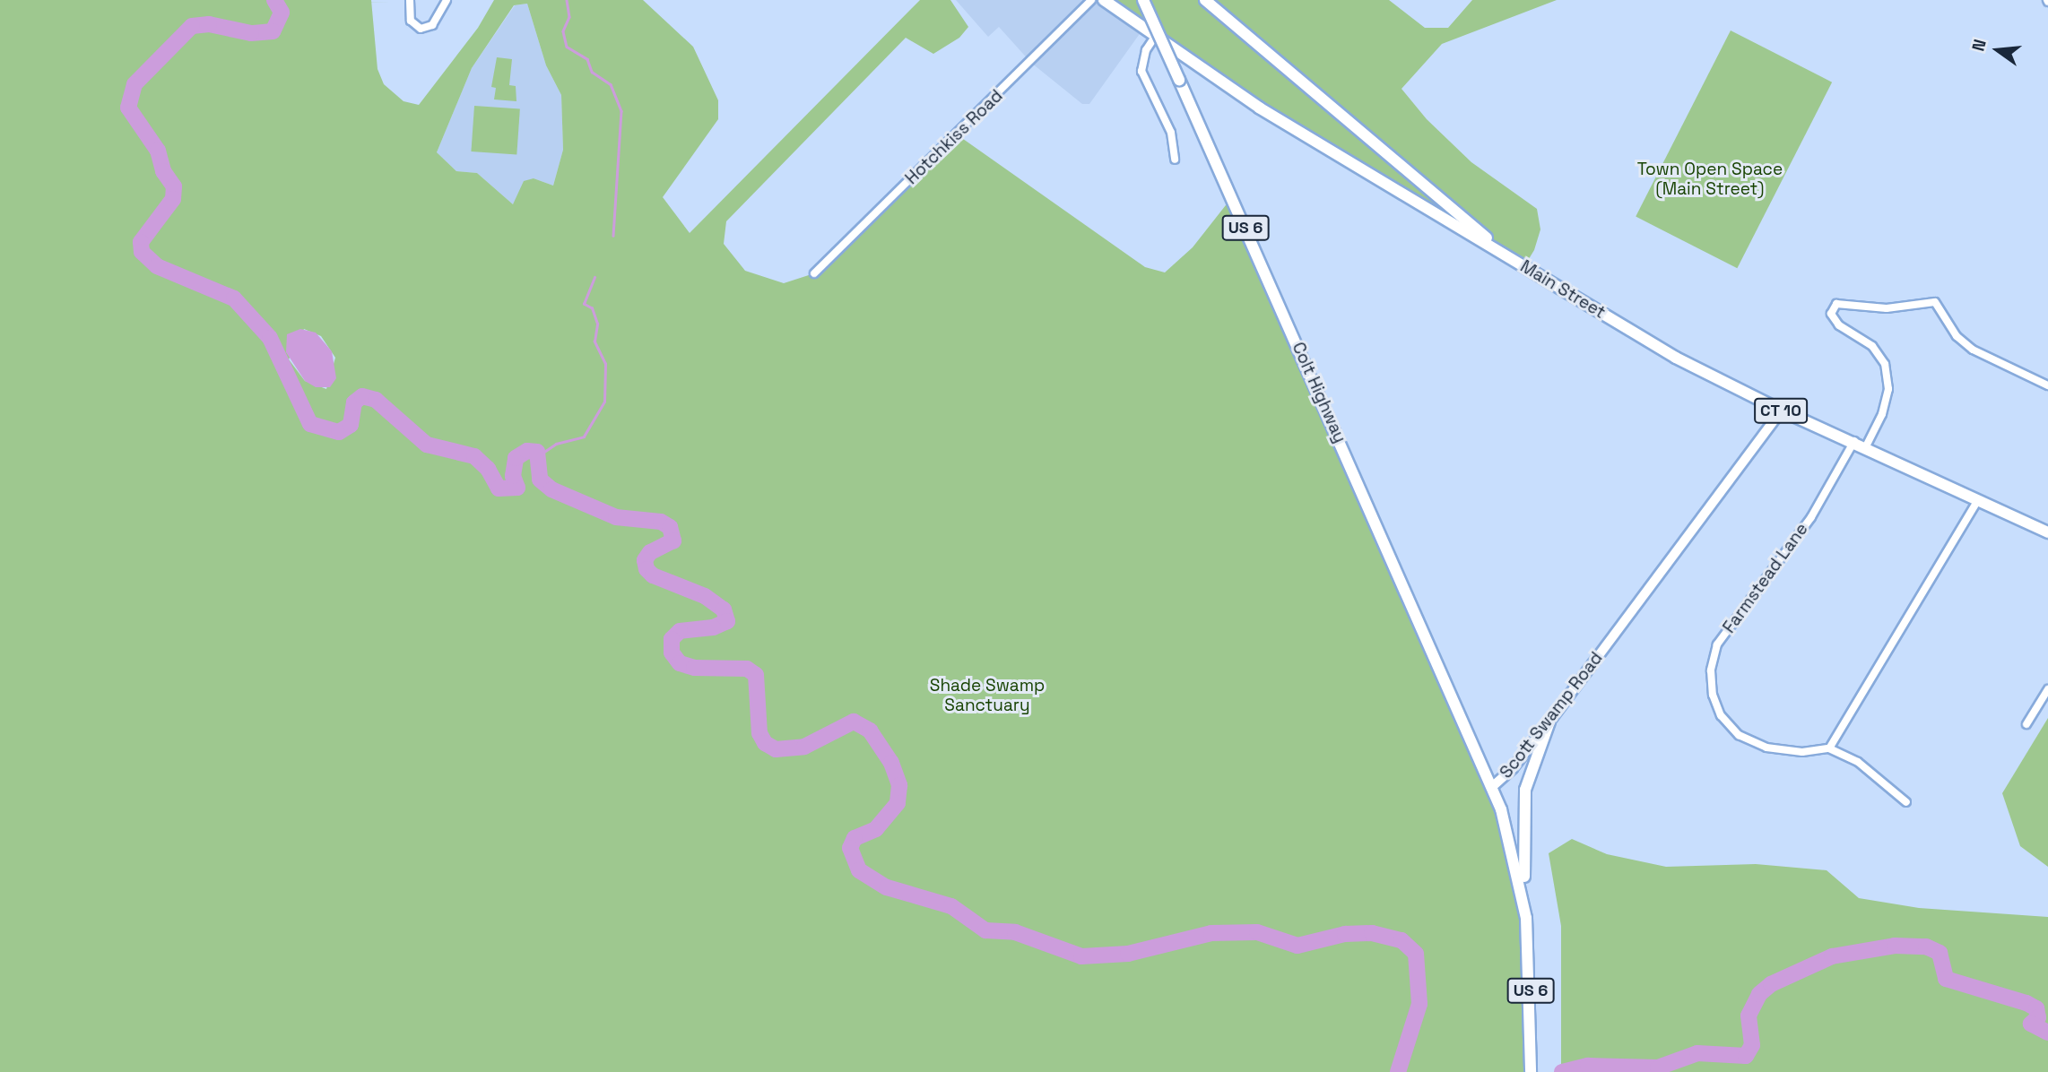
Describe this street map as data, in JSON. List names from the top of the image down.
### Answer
{
  "streets": {
    "highway": [
      "US 6",
      "Main Street",
      "Colt Highway",
      "CT 10",
      "Scott Swamp Road"
    ],
    "street": ["Hotchkiss Road", "Farmstead Lane"]
  },
  "crossings": [
    ["Main Street", "Farmstead Lane"],
    ["Main Street", "Scott Swamp Road"],
    ["Colt Highway", "Scott Swamp Road"]
  ],
  "parks": ["Town Open Space (Main Street)", "Shade Swamp Sanctuary"],
  "north": "left"
}
